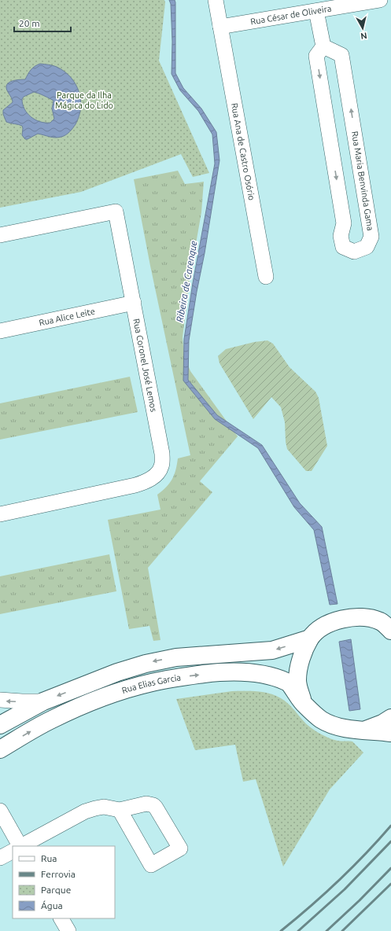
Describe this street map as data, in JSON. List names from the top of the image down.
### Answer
{
  "streets": {
    "street": [
      "Rua César de Oliveira",
      "Rua Ana de Castro Osório",
      "Rua Maria Benvinda Gama",
      "Rua Alice Leite",
      "Rua Coronel José Lemos",
      "Rua Elias Garcia"
    ]
  },
  "crossings": [
    ["Rua César de Oliveira", "Rua Ana de Castro Osório"],
    ["Rua Alice Leite", "Rua Coronel José Lemos"]
  ],
  "water": ["Ribeira de Carenque"],
  "parks": ["Parque da Ilha Mágica do Lido"],
  "legend": [
    "Rua",
    "Ferrovia",
    "Parque",
    "Água"
  ],
  "scale_bar": "20 m",
  "north": "bottom"
}
